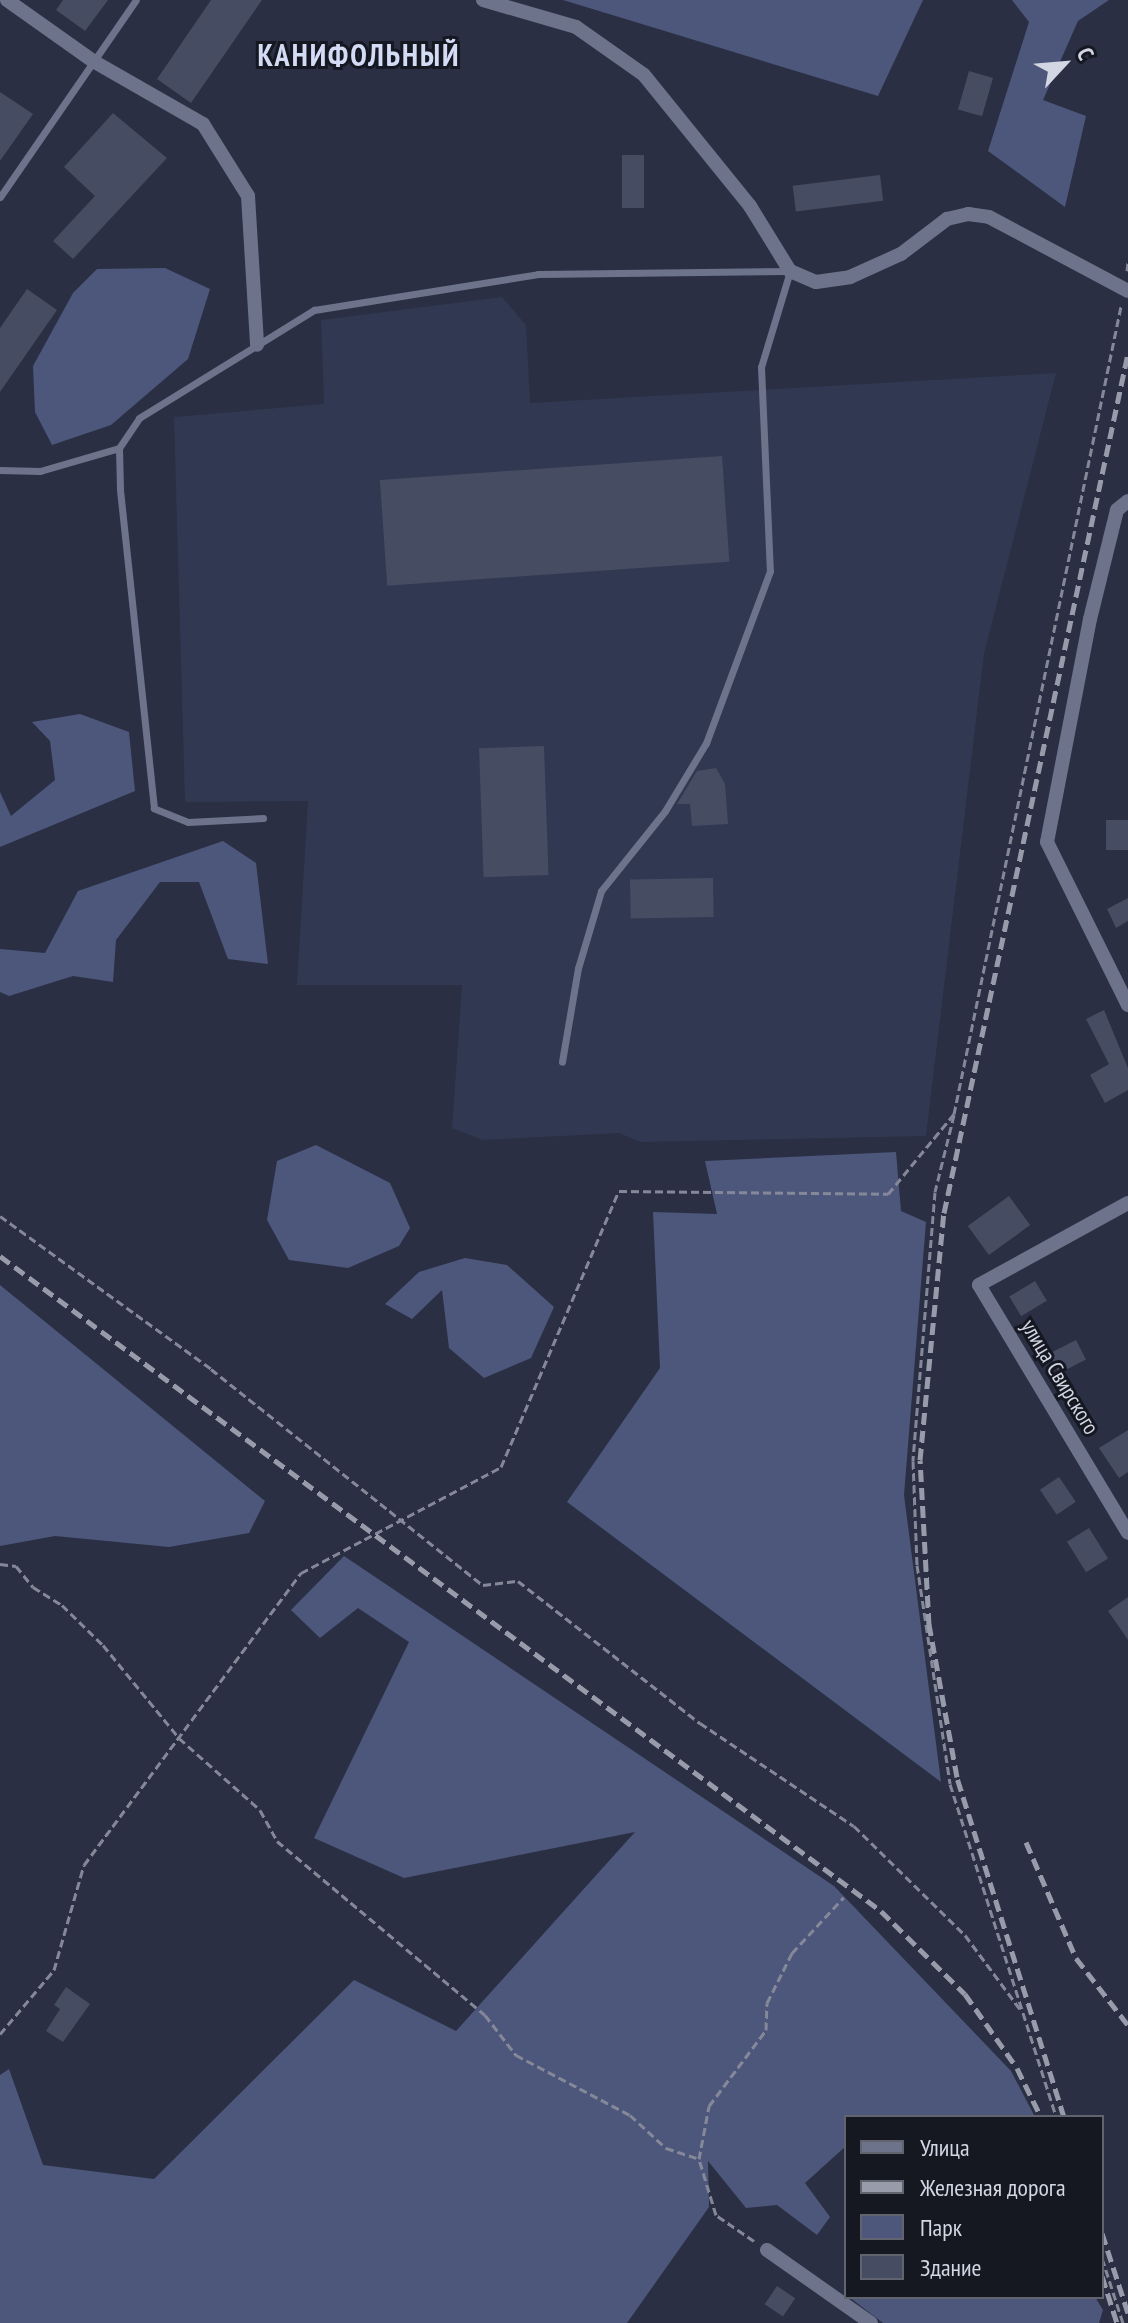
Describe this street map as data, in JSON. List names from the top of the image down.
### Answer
{
  "streets": {
    "street": ["улица Свирского"]
  },
  "districts": ["КАНИФОЛЬНЫЙ"],
  "legend": [
    "Улица",
    "Железная дорога",
    "Парк",
    "Здание"
  ],
  "north": "top right"
}
